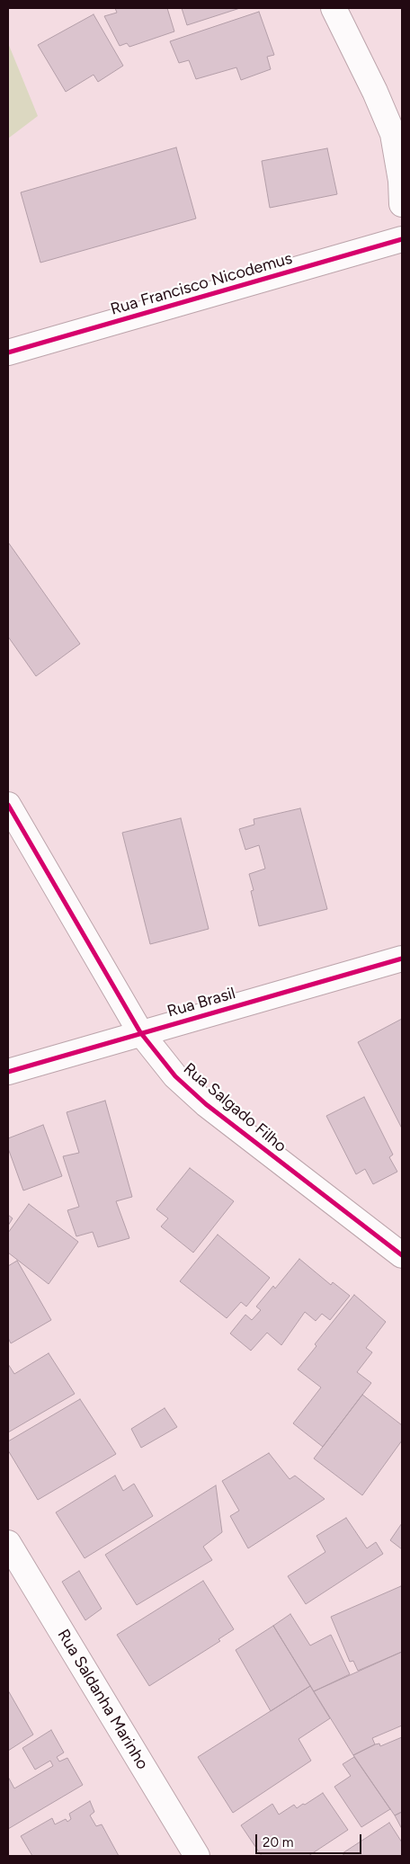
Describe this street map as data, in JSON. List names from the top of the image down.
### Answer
{
  "streets": {
    "street": [
      "Rua Francisco Nicodemus",
      "Rua Brasil",
      "Rua Salgado Filho",
      "Rua Saldanha Marinho"
    ]
  },
  "crossings": [
    ["Rua Brasil", "Rua Salgado Filho"]
  ],
  "scale_bar": "20 m"
}
